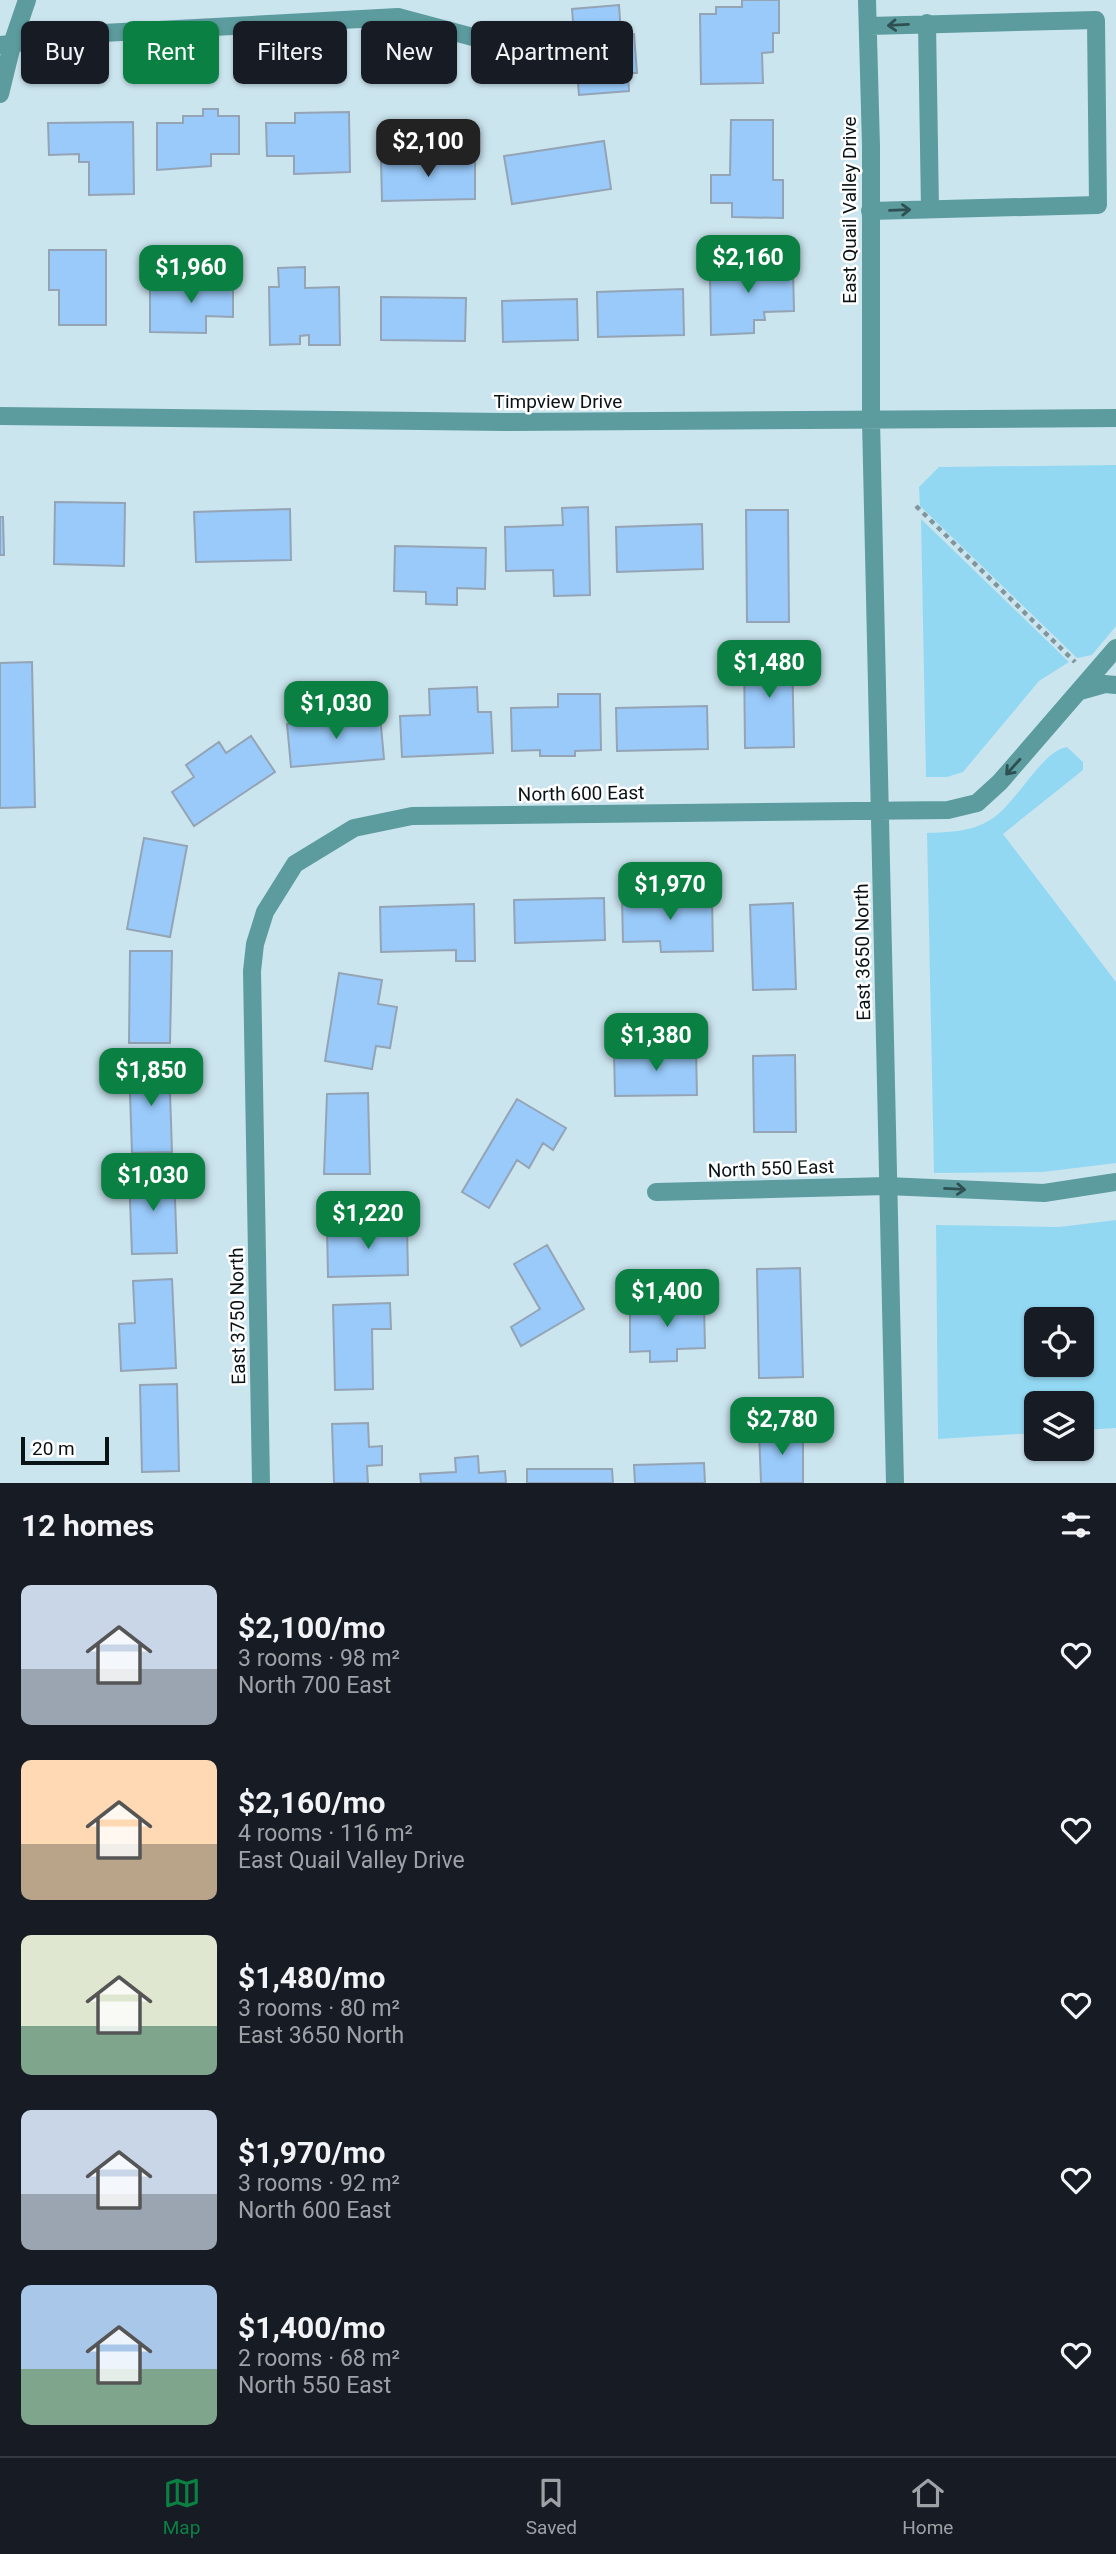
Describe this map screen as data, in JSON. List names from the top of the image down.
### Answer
{
  "streets": {
    "street": [
      "East Quail Valley Drive",
      "Timpview Drive",
      "North 600 East",
      "East 3650 North",
      "North 550 East",
      "East 3750 North"
    ]
  },
  "crossings": [
    ["East Quail Valley Drive", "Timpview Drive"],
    ["East Quail Valley Drive", "East 3650 North"],
    ["Timpview Drive", "East 3650 North"],
    ["North 600 East", "East 3650 North"],
    ["North 600 East", "East 3750 North"],
    ["East 3650 North", "North 550 East"]
  ],
  "one_way": ["North 550 East"],
  "scale_bar": "20 m",
  "page": {
    "chip": [
      "Buy",
      "Rent",
      "Filters",
      "New",
      "Apartment"
    ],
    "price": [
      "$2,100",
      "$2,160",
      "$1,960",
      "$1,480",
      "$1,030",
      "$1,970",
      "$1,380",
      "$1,850",
      "$1,030",
      "$1,220",
      "$1,400",
      "$2,780"
    ],
    "scale": "20 m",
    "heading": "12 homes",
    "list": [
      {
        "name": "$2,100/mo",
        "note": "3 rooms · 98 m² · North 700 East"
      },
      {
        "name": "$2,160/mo",
        "note": "4 rooms · 116 m² · East Quail Valley Drive"
      },
      {
        "name": "$1,480/mo",
        "note": "3 rooms · 80 m² · East 3650 North"
      },
      {
        "name": "$1,970/mo",
        "note": "3 rooms · 92 m² · North 600 East"
      },
      {
        "name": "$1,400/mo",
        "note": "2 rooms · 68 m² · North 550 East"
      }
    ],
    "tabs": ["Map", "Saved", "Home"]
  }
}
